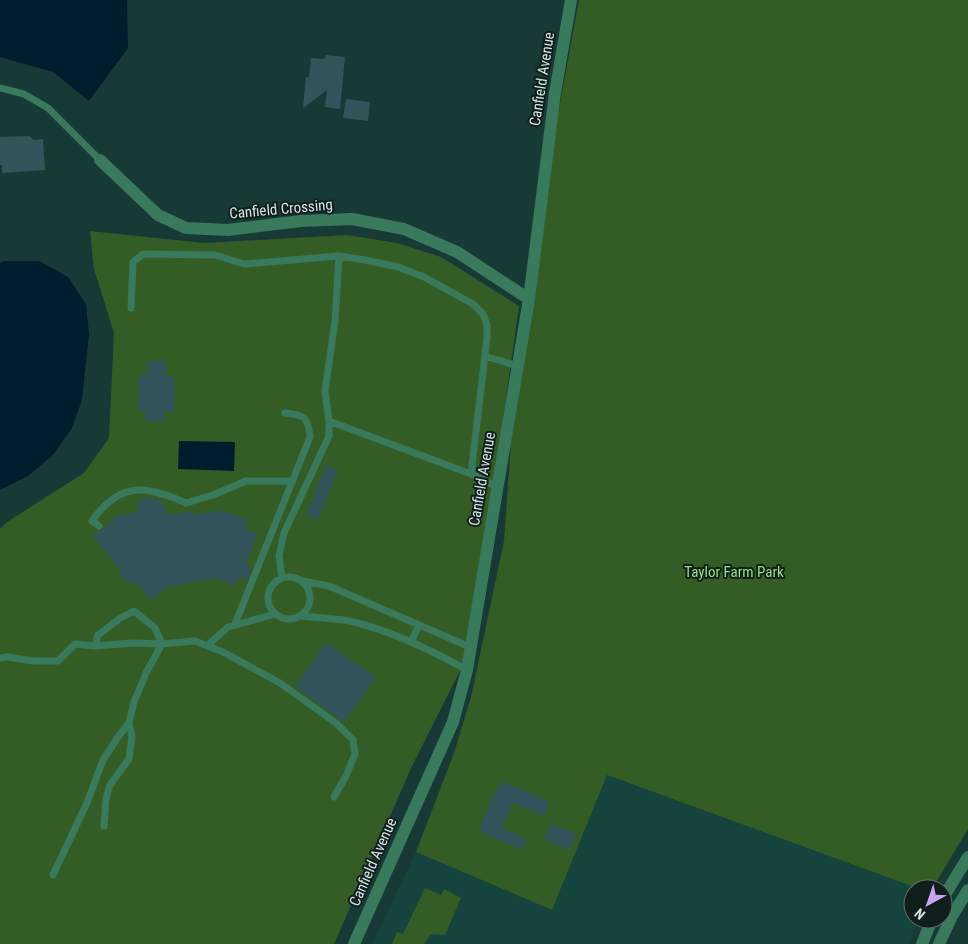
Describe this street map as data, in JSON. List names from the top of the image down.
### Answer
{
  "streets": {
    "street": ["Canfield Avenue", "Canfield Crossing"]
  },
  "crossings": [
    ["Canfield Avenue", "Canfield Crossing"]
  ],
  "parks": ["Taylor Farm Park"],
  "north": "bottom left"
}
